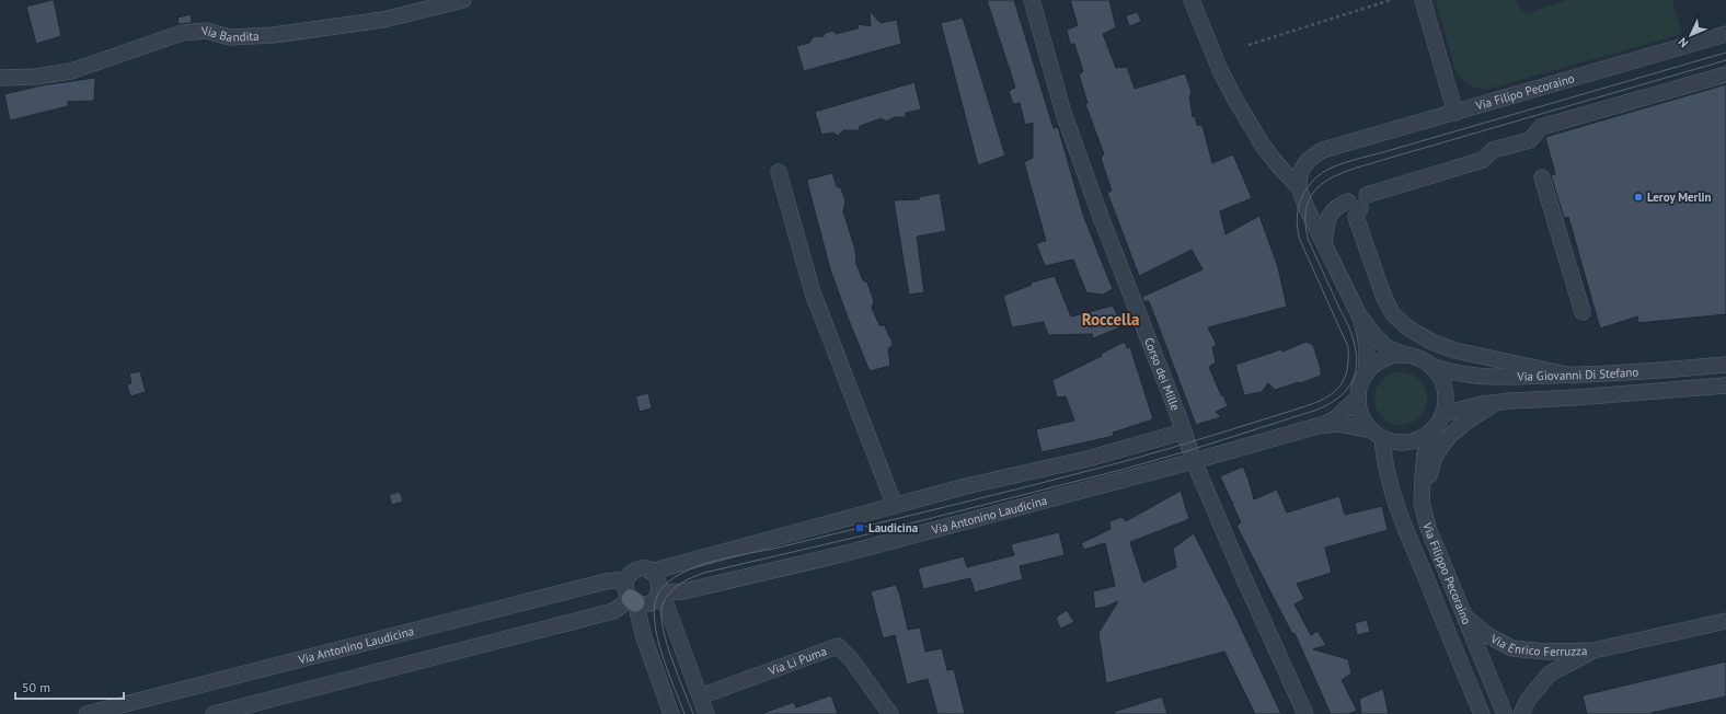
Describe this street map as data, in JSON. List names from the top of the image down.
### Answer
{
  "streets": {
    "street": [
      "Via Bandita",
      "Via Filipo Pecoraino",
      "Corso dei Mille",
      "Via Giovanni Di Stefano",
      "Via Antonino Laudicina",
      "Via Filippo Pecoraino",
      "Via Enrico Ferruzza",
      "Via Li Puma"
    ]
  },
  "crossings": [
    ["Corso dei Mille", "Via Antonino Laudicina"],
    ["Via Giovanni Di Stefano", "Via Filippo Pecoraino"],
    ["Via Filippo Pecoraino", "Via Enrico Ferruzza"]
  ],
  "districts": ["Roccella"],
  "places": {
    "other": ["Leroy Merlin"],
    "transit": ["Laudicina"]
  },
  "scale_bar": "50 m",
  "north": "bottom left"
}
